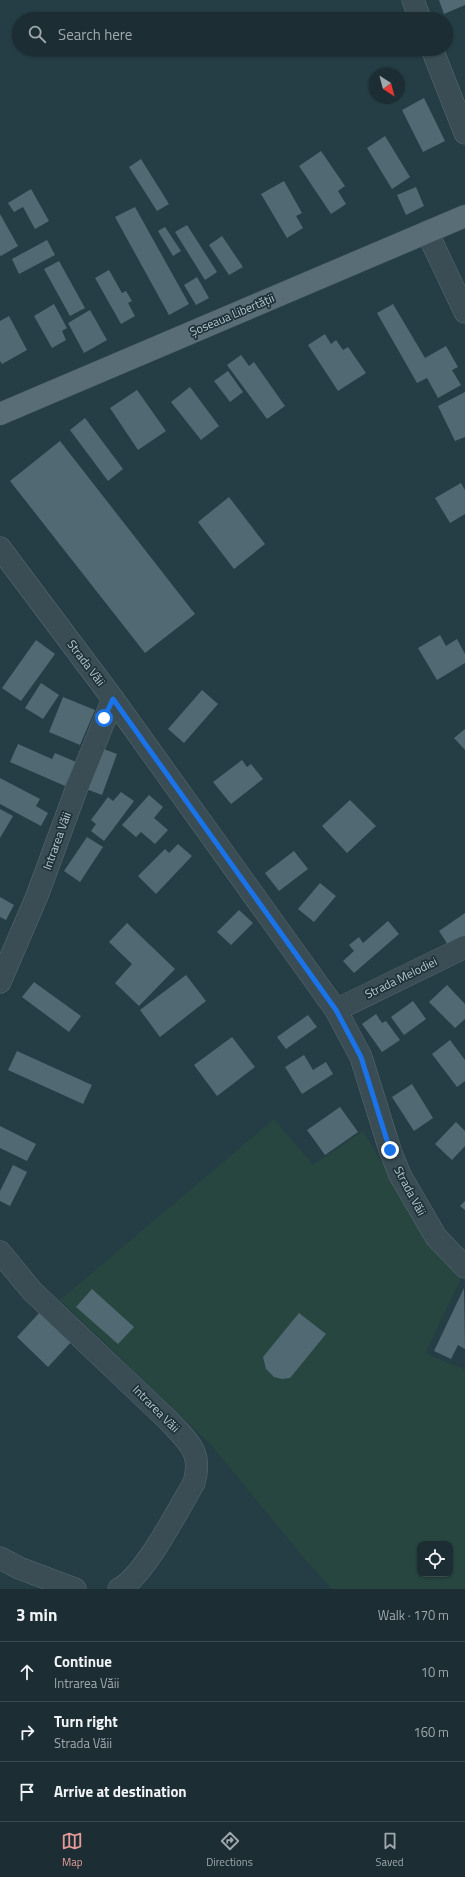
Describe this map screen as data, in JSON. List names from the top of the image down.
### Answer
{
  "streets": {
    "main road": ["Șoseaua Libertății"],
    "street": ["Strada Văii", "Intrarea Văii", "Strada Melodiei"]
  },
  "crossings": [
    ["Strada Văii", "Intrarea Văii"],
    ["Strada Văii", "Strada Melodiei"]
  ],
  "north": "bottom right",
  "page": {
    "search": "Search here",
    "heading": ["3 min", "Walk · 170 m"],
    "list": [
      ["Continue", "Intrarea Văii", "10 m"],
      ["Turn right", "Strada Văii", "160 m"],
      "Arrive at destination"
    ],
    "nav": ["Map", "Directions", "Saved"]
  }
}
